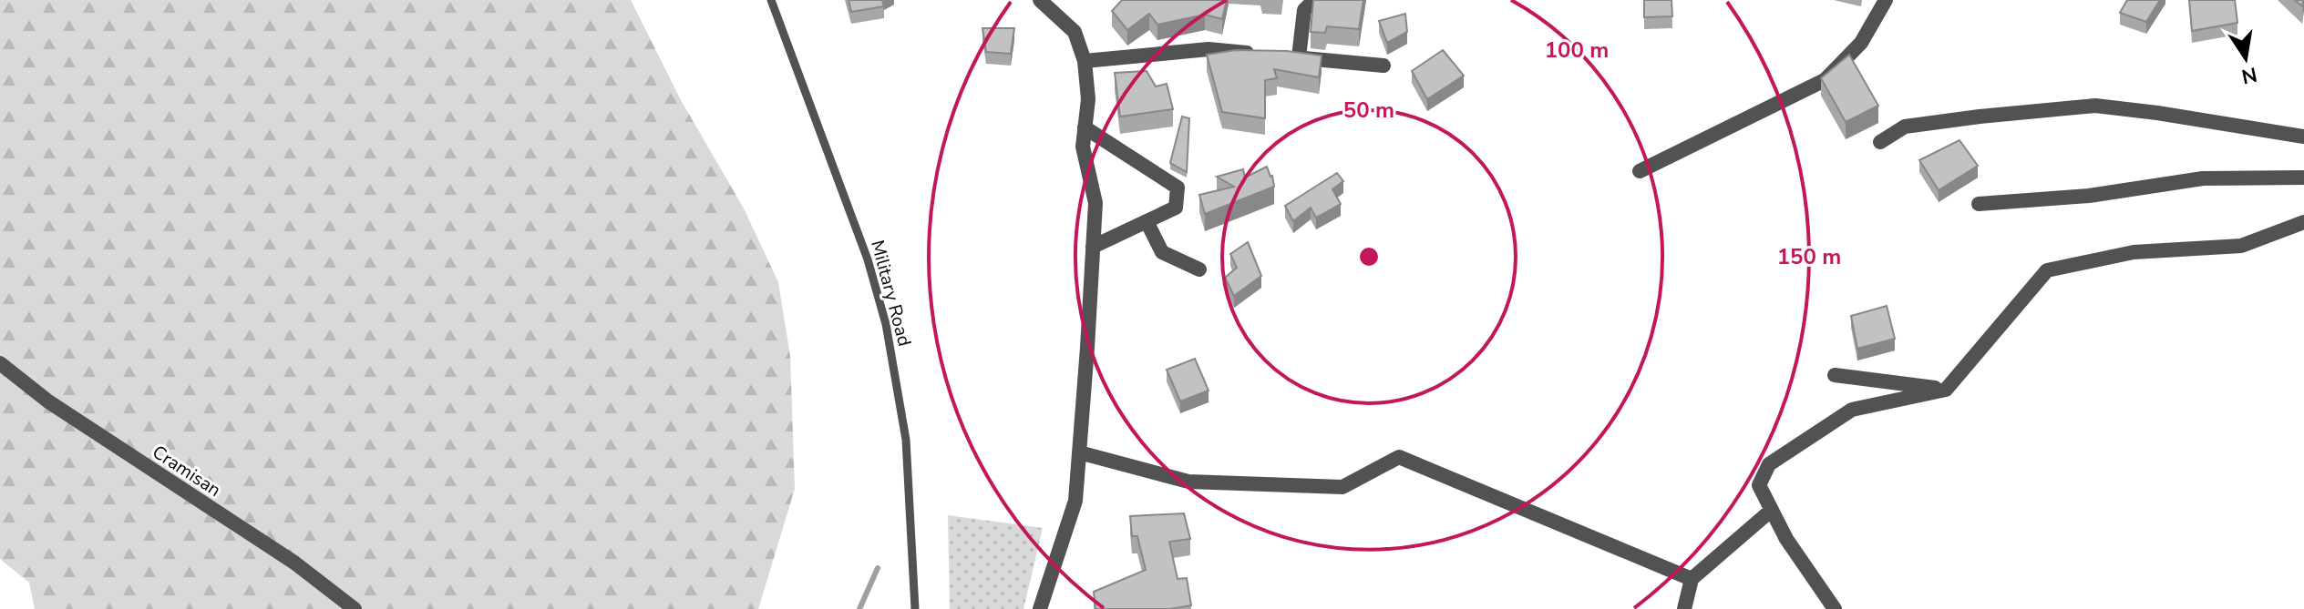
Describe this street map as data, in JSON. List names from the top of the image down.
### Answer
{
  "streets": {
    "street": ["Cramisan"],
    "lane": ["Military Road"]
  },
  "north": "bottom",
  "rings": ["100 m", "50 m", "150 m"]
}
